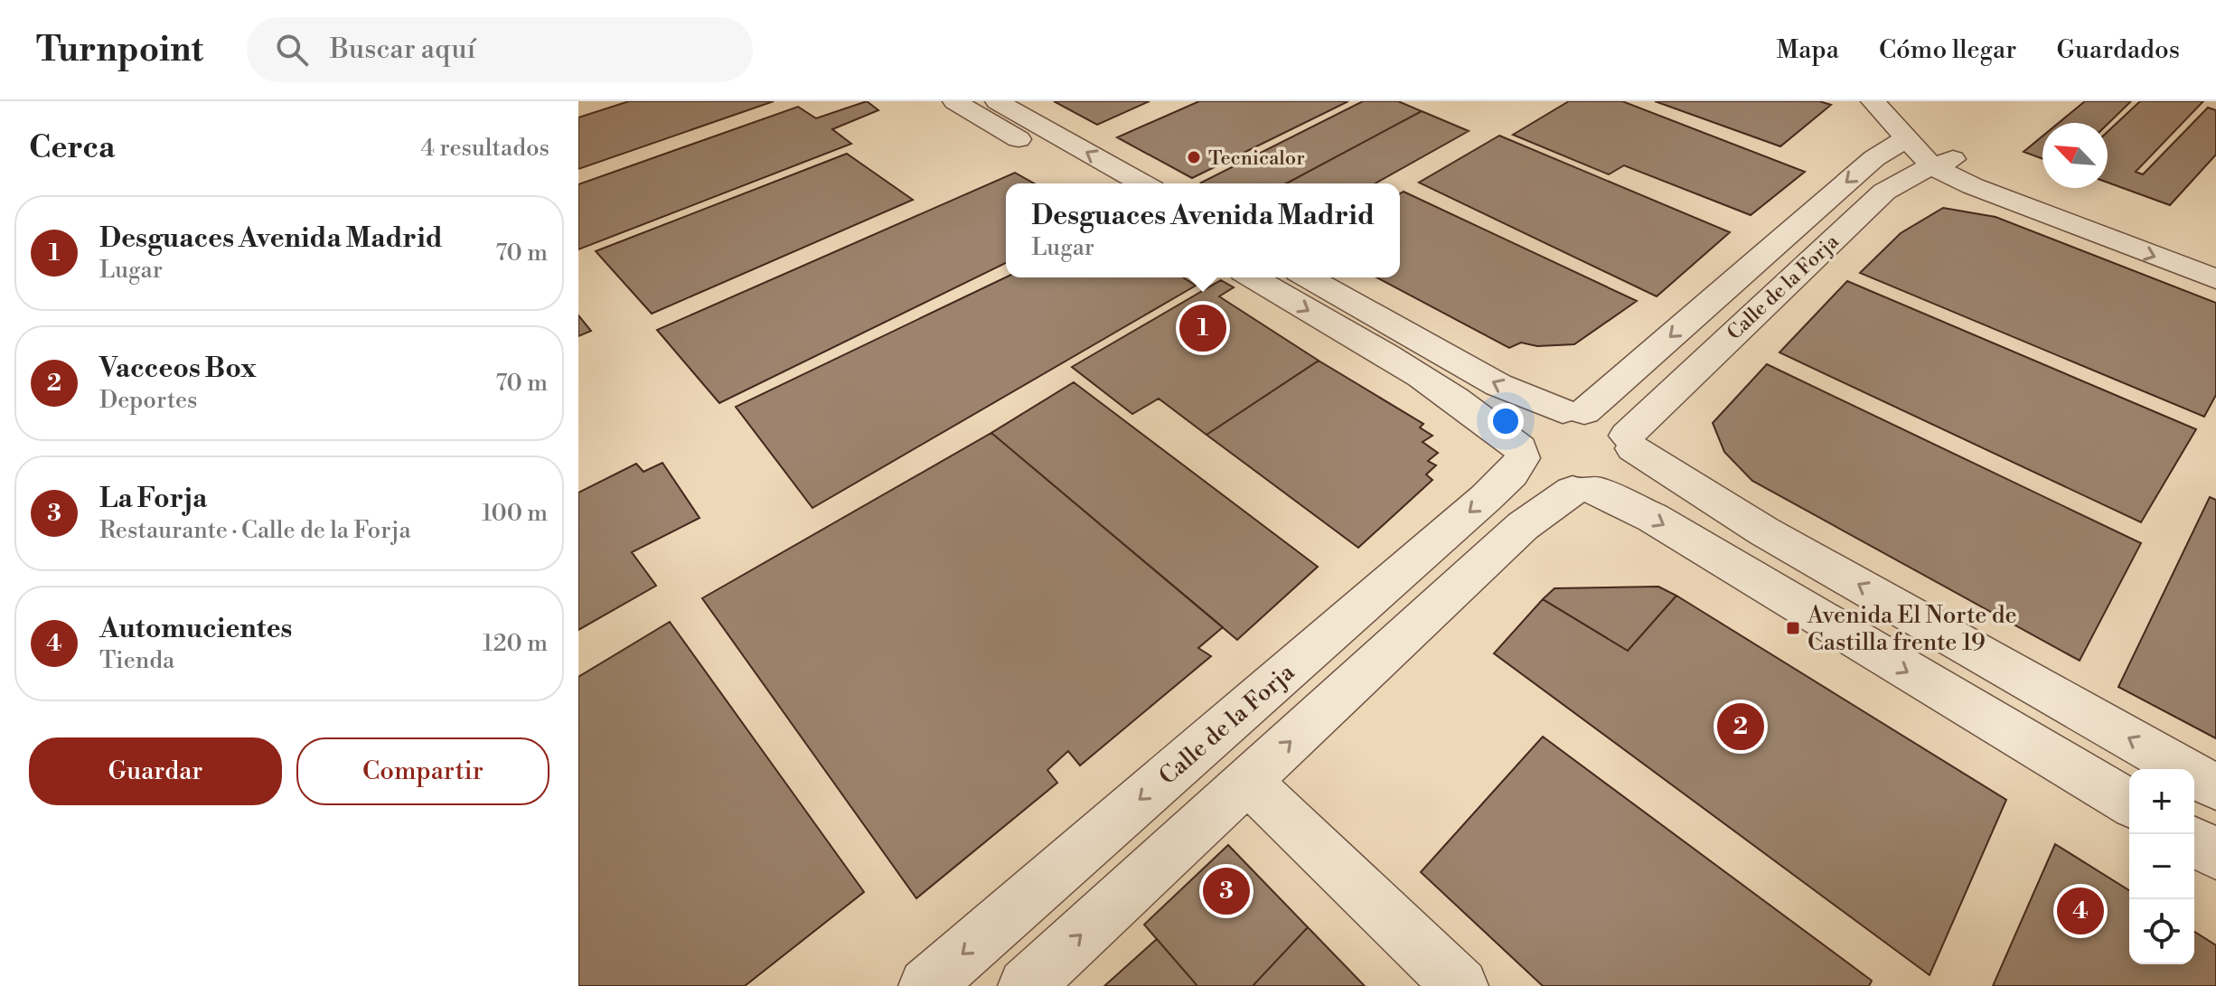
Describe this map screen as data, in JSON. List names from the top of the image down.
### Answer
{
  "streets": {
    "street": ["Calle de la Forja"]
  },
  "places": {
    "other": ["Tecnicalor"],
    "transit": ["Avenida El Norte de Castilla frente 19"]
  },
  "north": "top left",
  "page": {
    "header": "Turnpoint",
    "search": "Buscar aquí",
    "nav": ["Mapa", "Cómo llegar", "Guardados"],
    "heading": ["Cerca", "4 resultados"],
    "popup": ["Desguaces Avenida Madrid", "Lugar"],
    "list": [
      {
        "mark": "1",
        "name": "Desguaces Avenida Madrid",
        "note": "Lugar",
        "value": "70 m"
      },
      {
        "mark": "2",
        "name": "Vacceos Box",
        "note": "Deportes",
        "value": "70 m"
      },
      {
        "mark": "3",
        "name": "La Forja",
        "note": "Restaurante · Calle de la Forja",
        "value": "100 m"
      },
      {
        "mark": "4",
        "name": "Automucientes",
        "note": "Tienda",
        "value": "120 m"
      }
    ],
    "pins": [
      "1",
      "2",
      "3",
      "4"
    ],
    "buttons": ["Guardar", "Compartir"],
    "map_buttons": ["+", "−"]
  }
}
